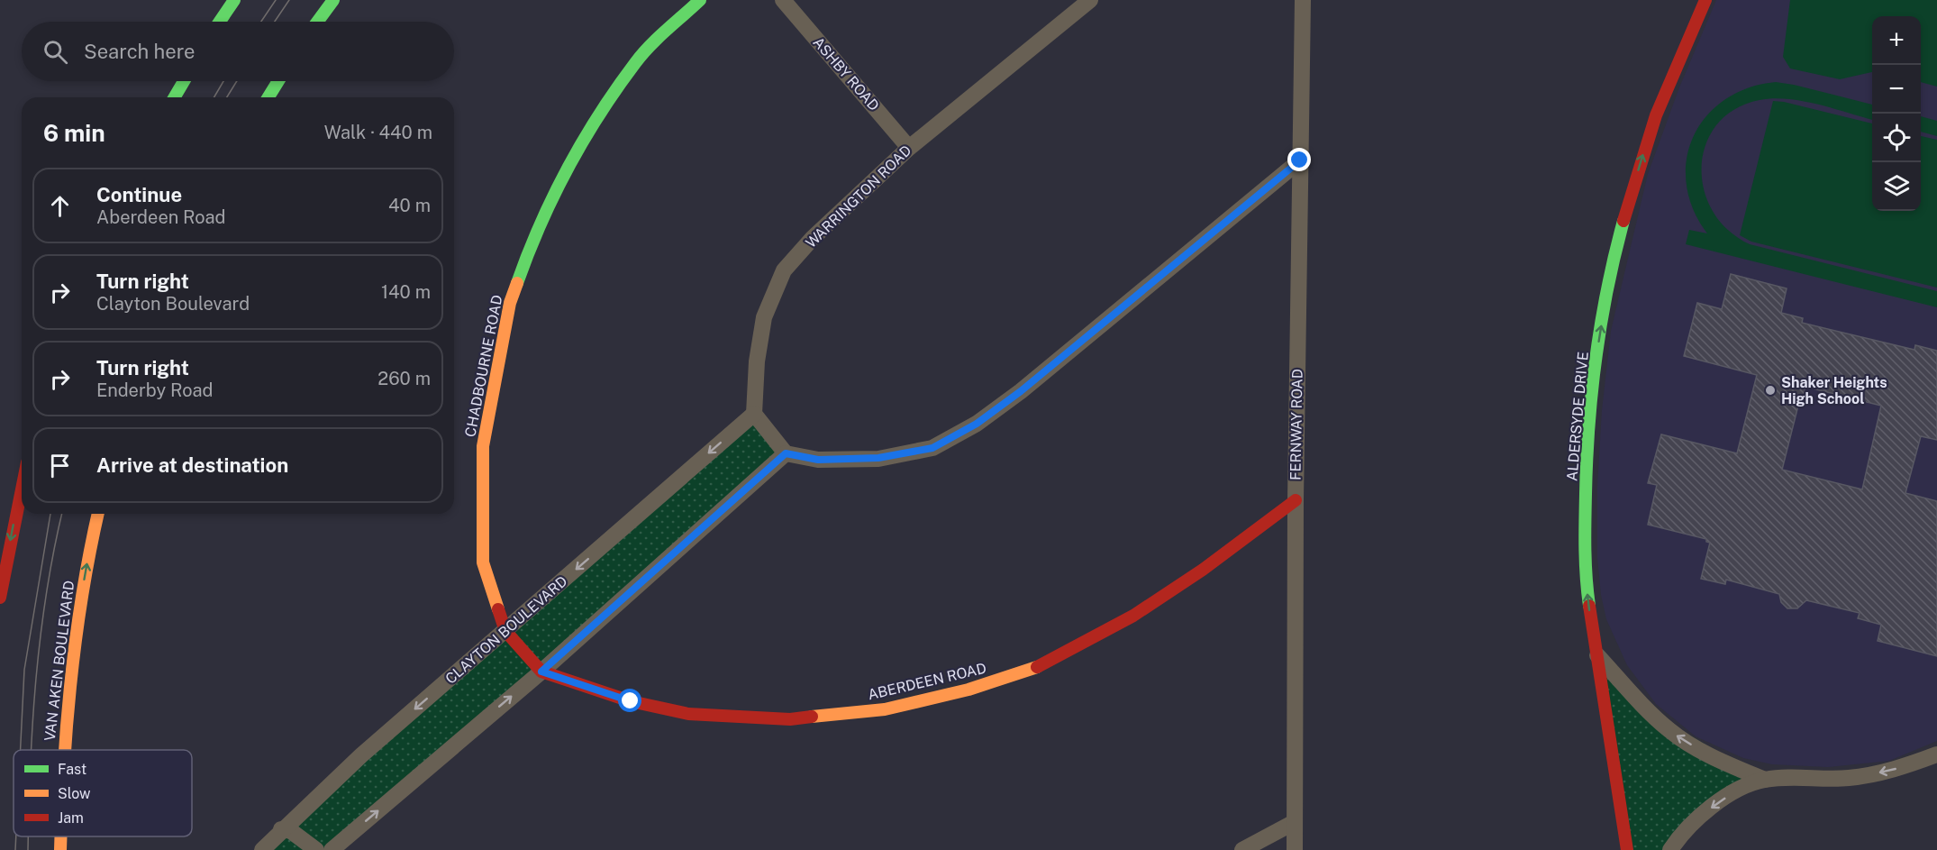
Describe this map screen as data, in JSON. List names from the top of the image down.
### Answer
{
  "streets": {
    "street": [
      "ASHBY ROAD",
      "WARRINGTON ROAD",
      "CHADBOURNE ROAD",
      "ALDERSYDE DRIVE",
      "FERNWAY ROAD",
      "CLAYTON BOULEVARD",
      "VAN AKEN BOULEVARD",
      "ABERDEEN ROAD"
    ]
  },
  "crossings": [
    ["ASHBY ROAD", "WARRINGTON ROAD"],
    ["WARRINGTON ROAD", "CLAYTON BOULEVARD"],
    ["CHADBOURNE ROAD", "CLAYTON BOULEVARD"],
    ["CHADBOURNE ROAD", "ABERDEEN ROAD"],
    ["FERNWAY ROAD", "ABERDEEN ROAD"],
    ["CLAYTON BOULEVARD", "ABERDEEN ROAD"]
  ],
  "one_way": ["ALDERSYDE DRIVE"],
  "places": ["Shaker Heights High School"],
  "legend": ["Fast", "Slow", "Jam"],
  "page": {
    "map_buttons": ["+", "−"],
    "search": "Search here",
    "heading": ["6 min", "Walk · 440 m"],
    "list": [
      ["Continue", "Aberdeen Road", "40 m"],
      ["Turn right", "Clayton Boulevard", "140 m"],
      ["Turn right", "Enderby Road", "260 m"],
      "Arrive at destination"
    ]
  }
}
